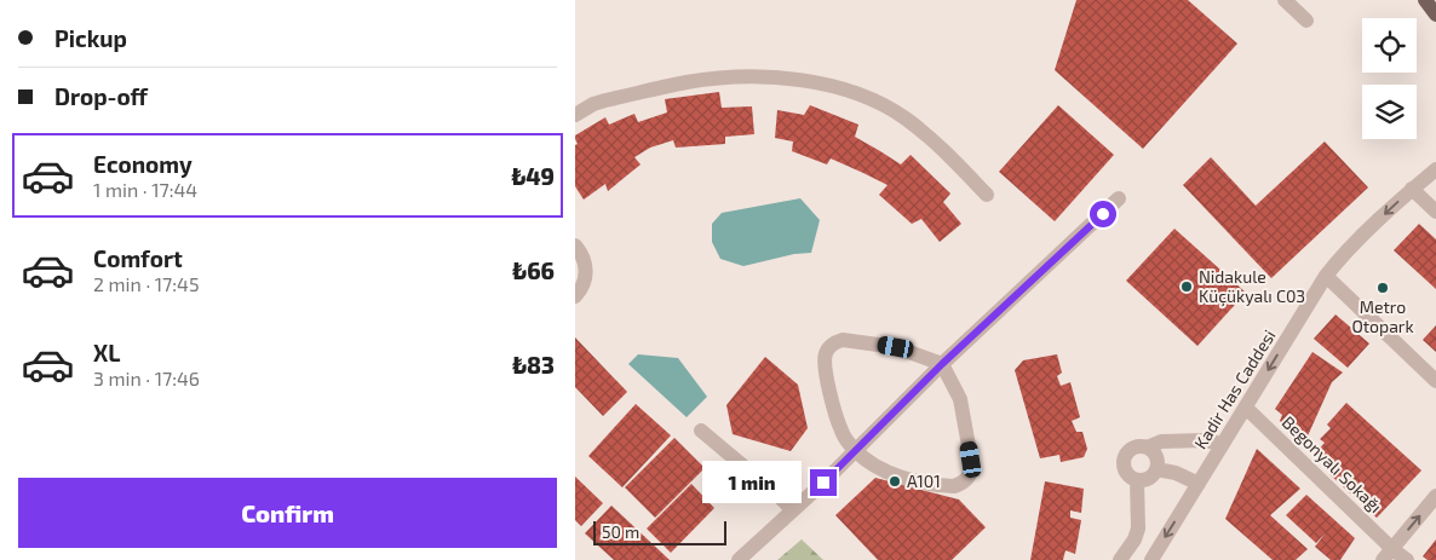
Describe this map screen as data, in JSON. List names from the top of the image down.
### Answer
{
  "streets": {
    "street": ["Kadir Has Caddesi", "Begonyalı Sokağı"]
  },
  "crossings": [
    ["Kadir Has Caddesi", "Begonyalı Sokağı"]
  ],
  "one_way": ["Kadir Has Caddesi"],
  "places": ["Nidakule Küçükyalı C03", "Metro Otopark", "A101"],
  "scale_bar": "50 m",
  "page": {
    "banner": ["Pickup", "Drop-off"],
    "list": [
      {
        "name": "Economy",
        "note": "1 min · 17:44",
        "value": "₺49"
      },
      {
        "name": "Comfort",
        "note": "2 min · 17:45",
        "value": "₺66"
      },
      {
        "name": "XL",
        "note": "3 min · 17:46",
        "value": "₺83"
      }
    ],
    "bubble": "1 min",
    "buttons": "Confirm",
    "scale": "50 m"
  }
}
